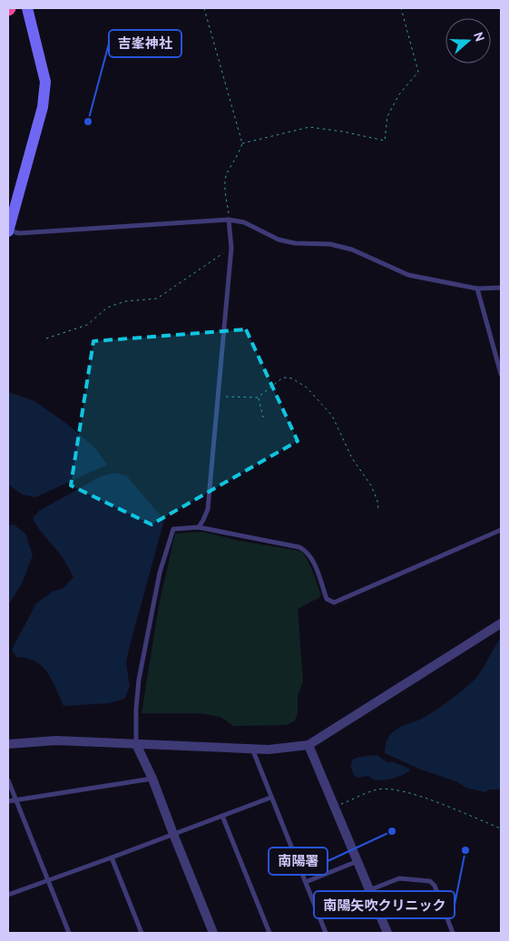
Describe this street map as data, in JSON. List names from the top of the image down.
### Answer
{
  "places": ["吉峯神社", "南陽署", "南陽矢吹クリニック"],
  "north": "right"
}
